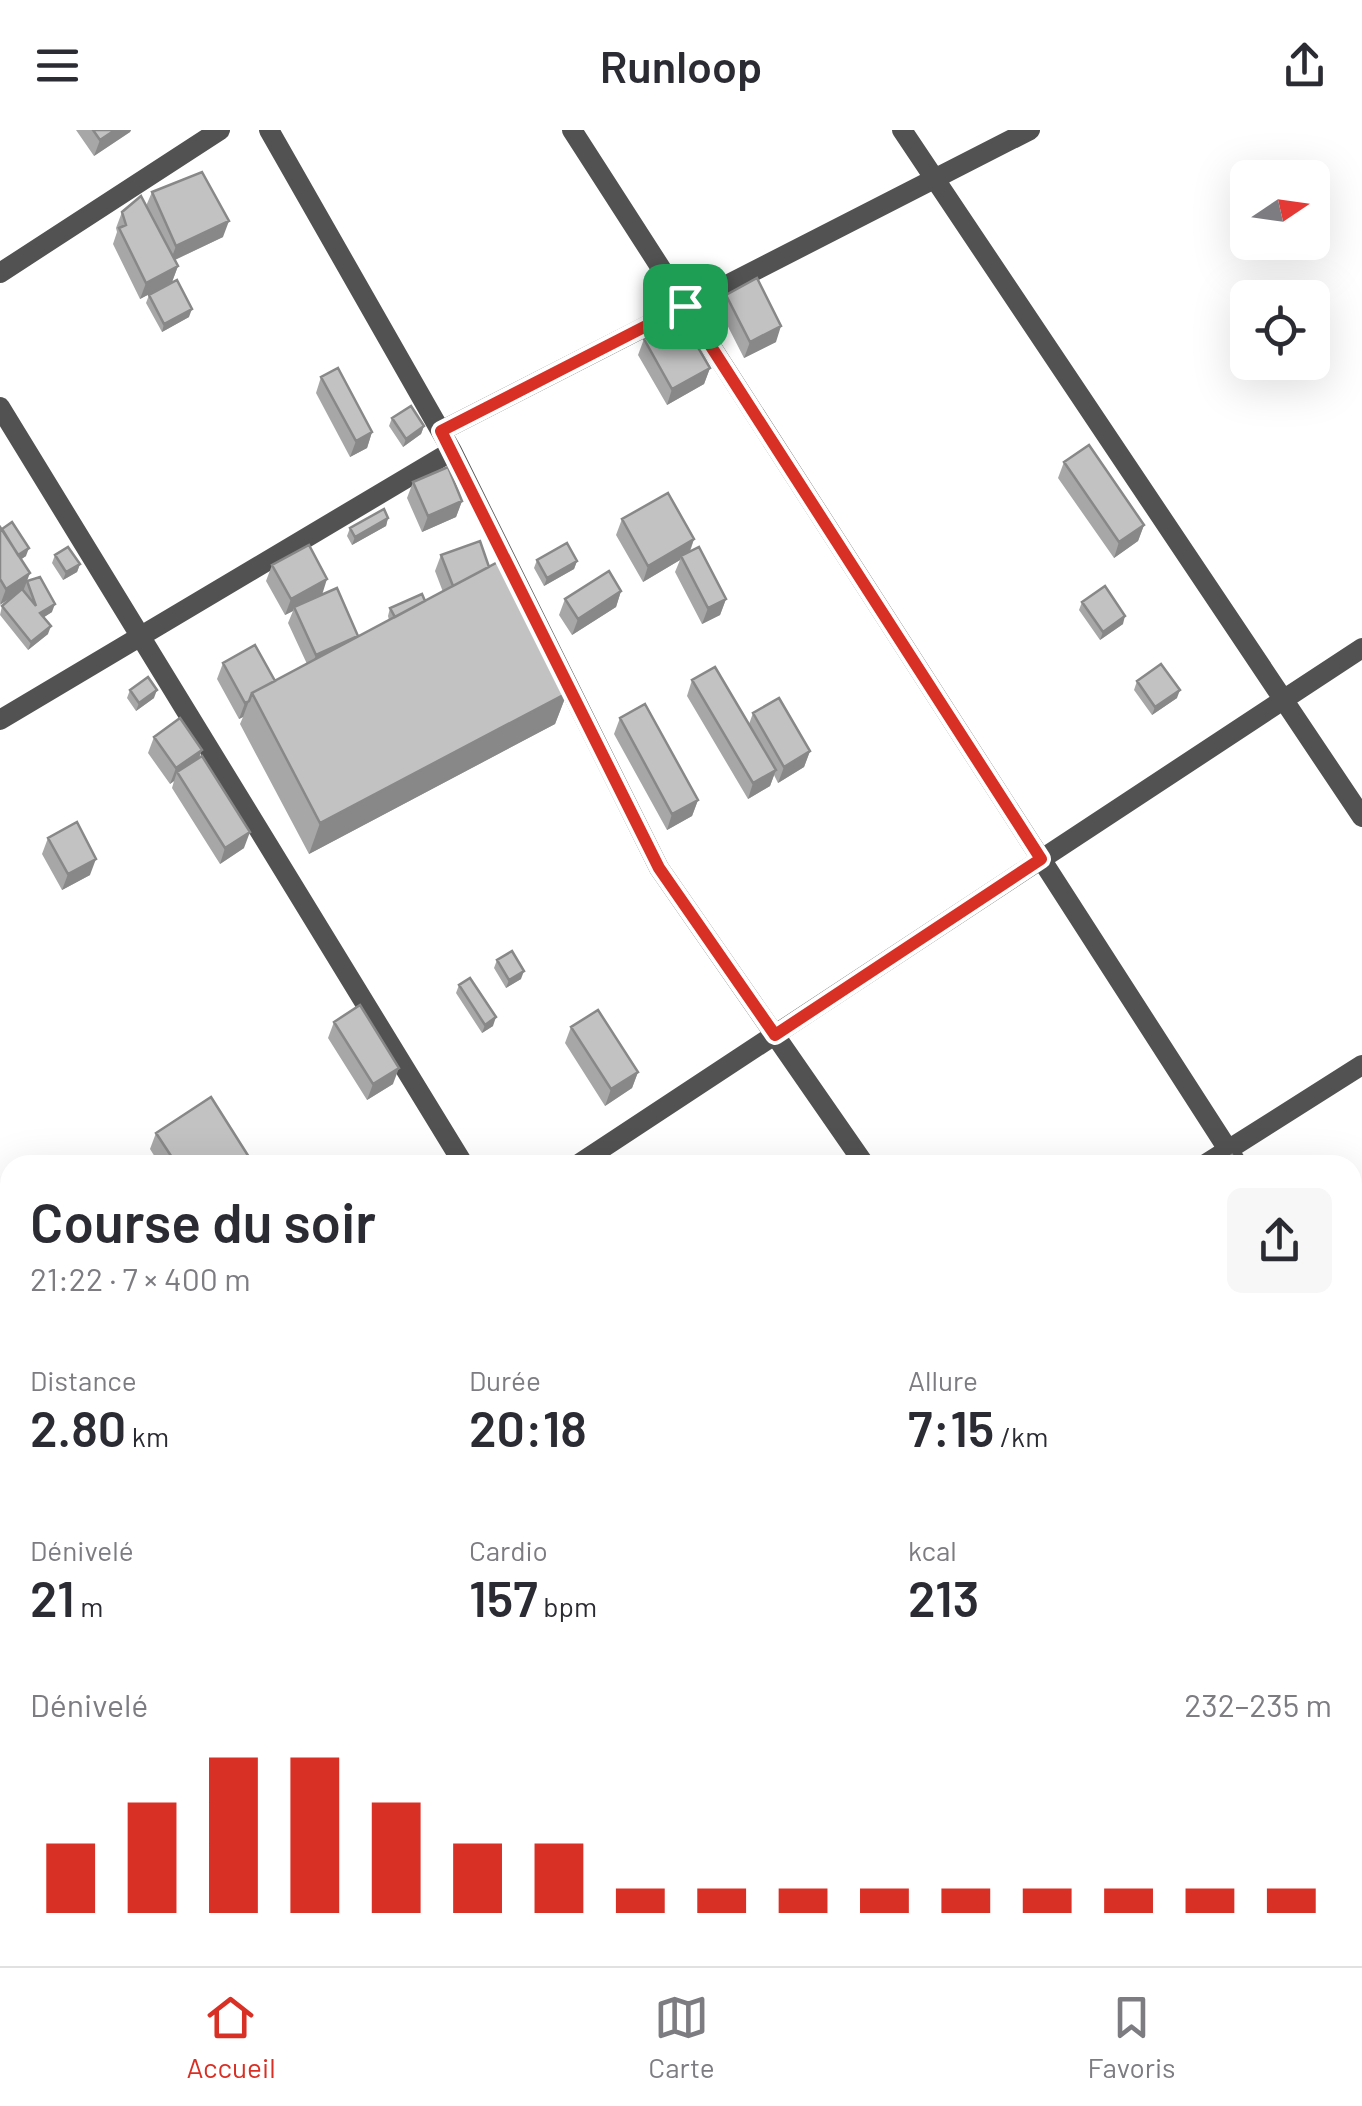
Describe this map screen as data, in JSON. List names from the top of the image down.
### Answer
{
  "north": "right",
  "page": {
    "header": "Runloop",
    "heading": ["Course du soir", "21:22 · 7 × 400 m"],
    "stats": [
      ["Distance", "2.80 km"],
      ["Durée", "20:18"],
      ["Allure", "7:15 /km"],
      ["Dénivelé", "21 m"],
      ["Cardio", "157 bpm"],
      ["kcal", "213"]
    ],
    "chart": ["Dénivelé", "232–235 m"],
    "tabs": ["Accueil", "Carte", "Favoris"]
  }
}
